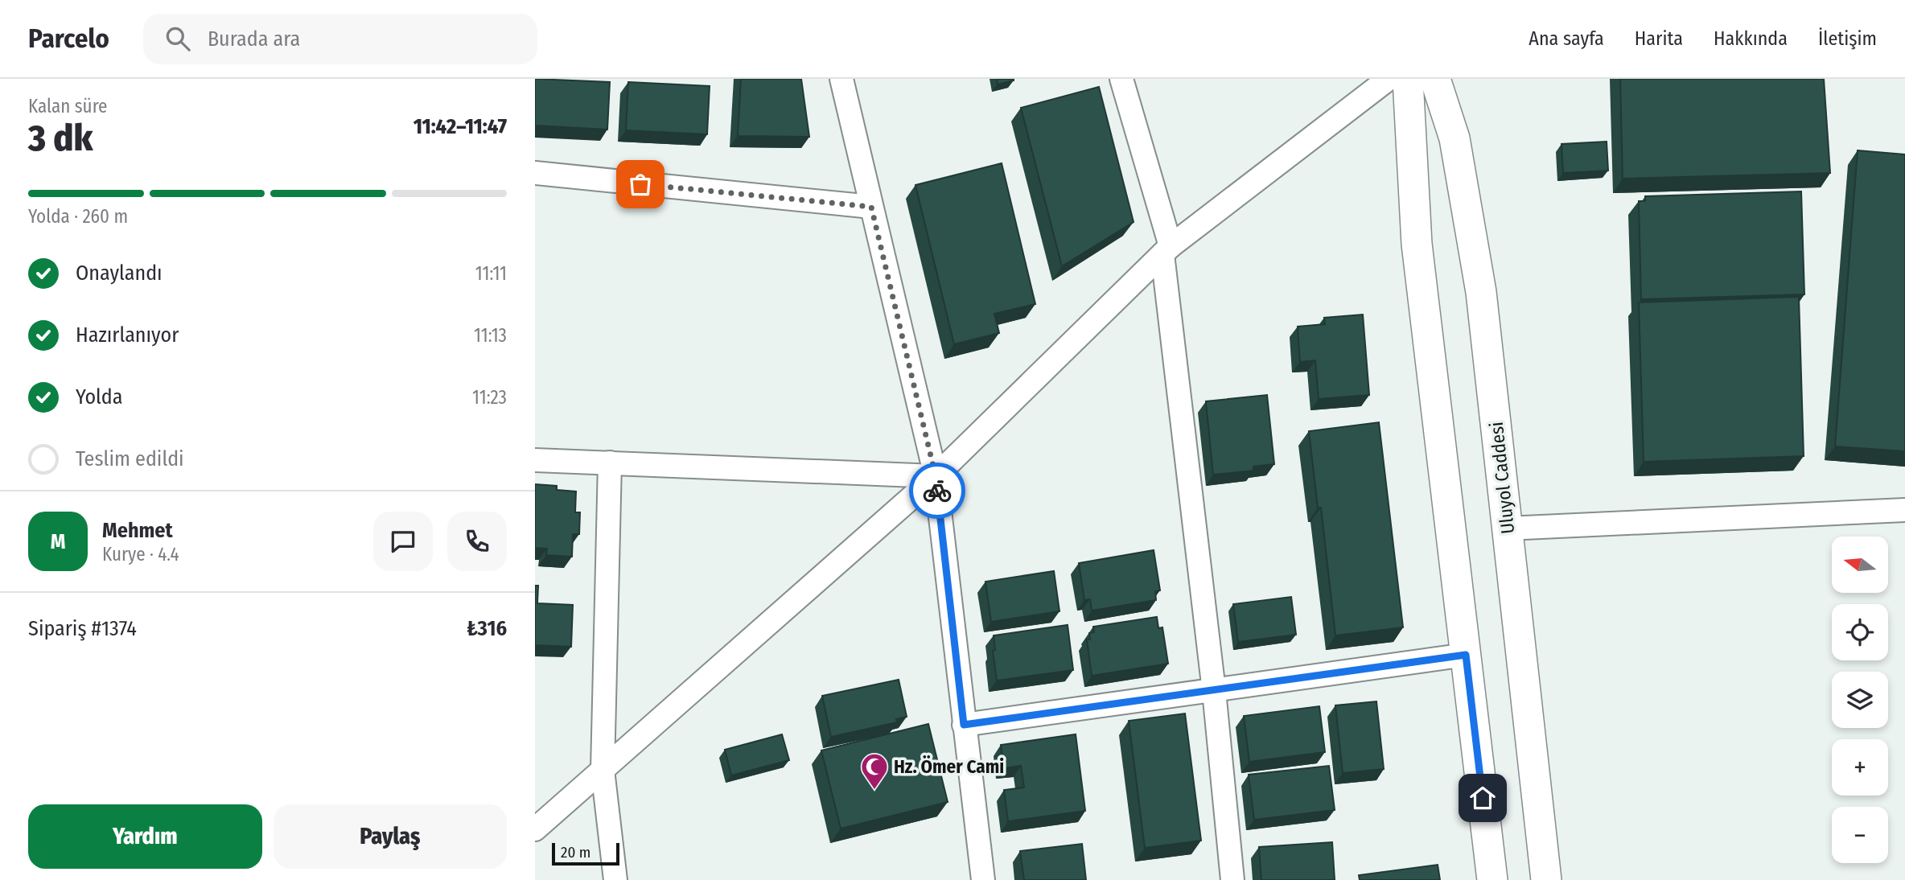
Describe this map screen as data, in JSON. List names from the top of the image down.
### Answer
{
  "streets": {
    "main road": ["Uluyol Caddesi"]
  },
  "places": {
    "mosque": ["Hz. Ömer Cami"]
  },
  "scale_bar": "20 m",
  "north": "left",
  "page": {
    "header": "Parcelo",
    "search": "Burada ara",
    "nav": [
      "Ana sayfa",
      "Harita",
      "Hakkında",
      "İletişim"
    ],
    "heading": ["3 dk", "Kalan süre", "11:42–11:47"],
    "panel": [
      "Mehmet",
      "Kurye · 4.4",
      "Sipariş #1374",
      "₺316"
    ],
    "bar": "Yolda · 260 m",
    "list": [
      ["Onaylandı", "11:11"],
      ["Hazırlanıyor", "11:13"],
      ["Yolda", "11:23"],
      "Teslim edildi"
    ],
    "round": "M",
    "map_buttons": ["+", "−"],
    "buttons": ["Yardım", "Paylaş"],
    "scale": "20 m"
  }
}
